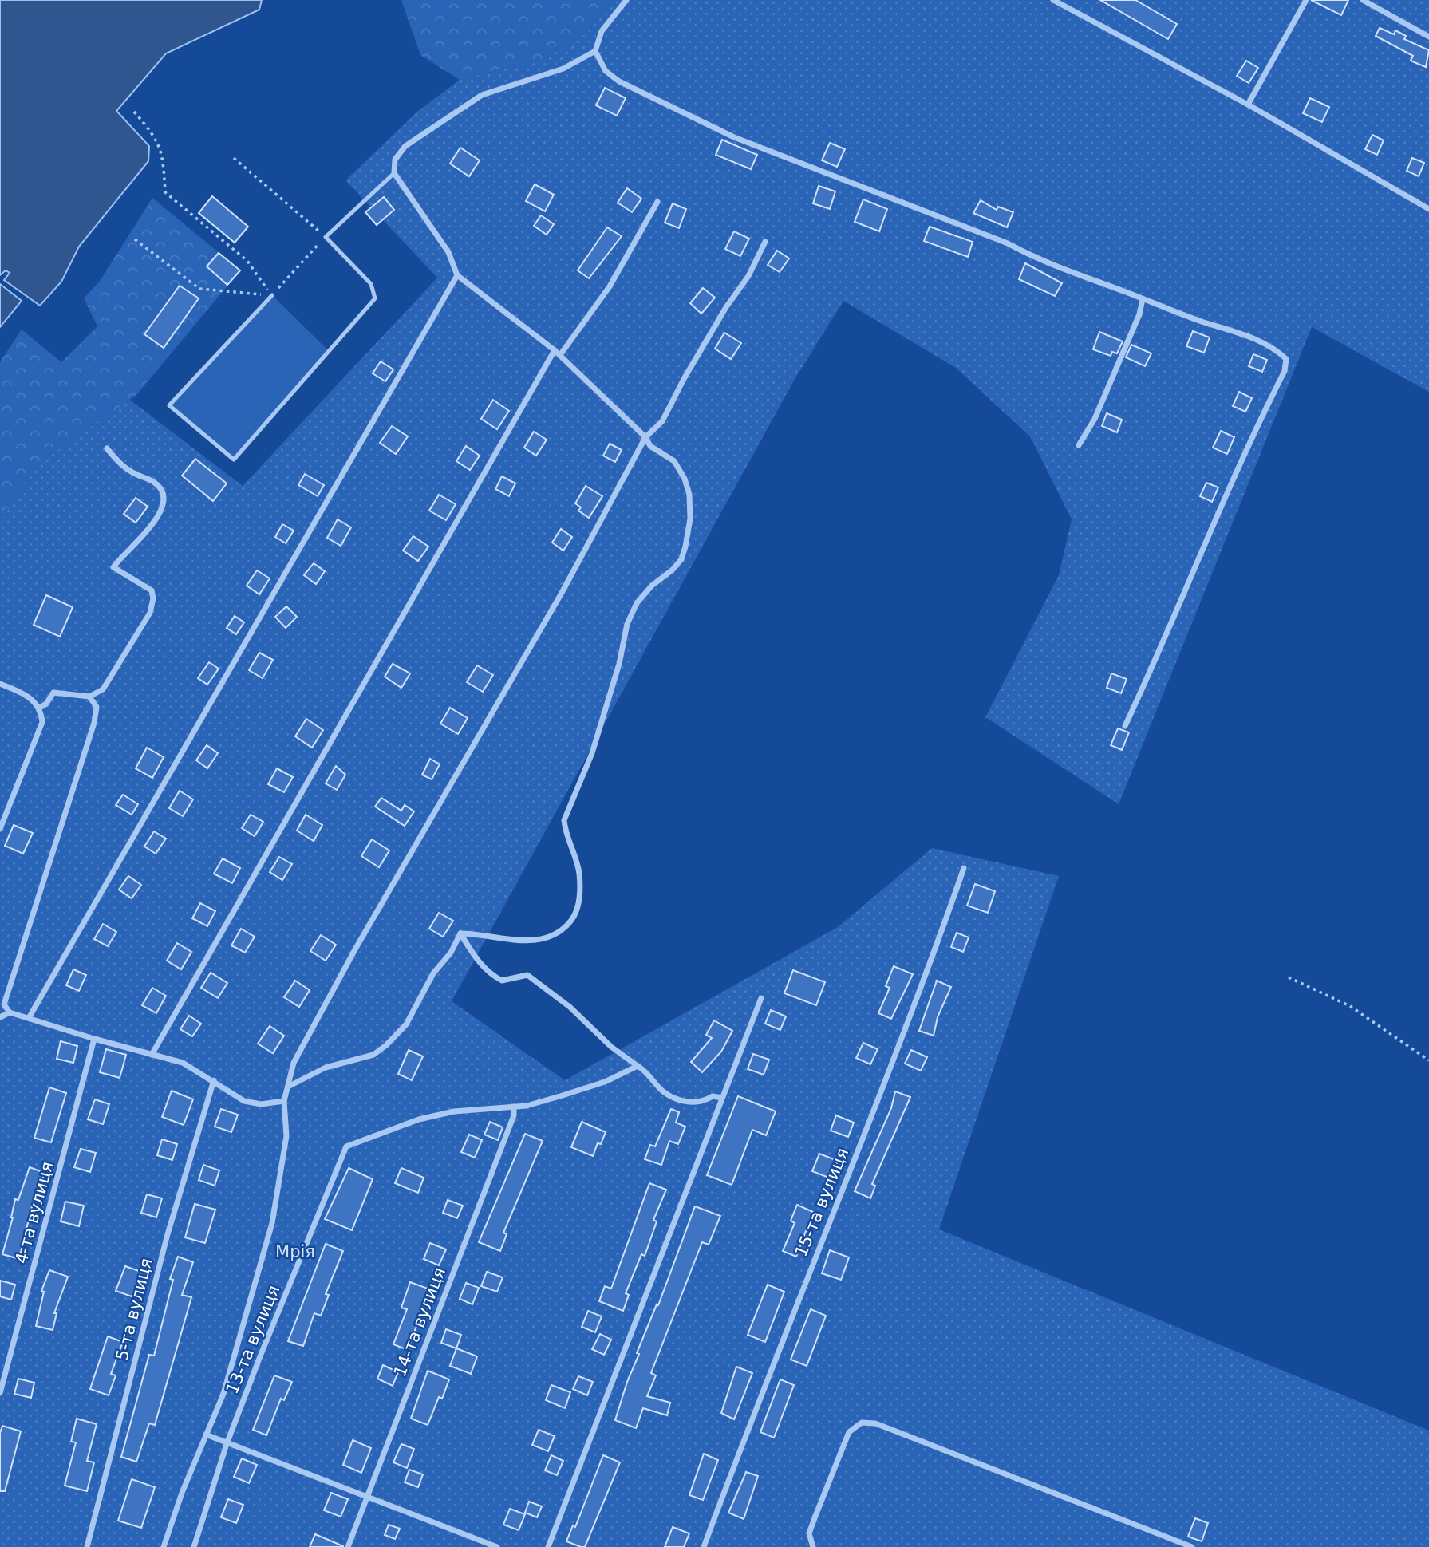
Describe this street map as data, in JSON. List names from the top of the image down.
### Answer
{
  "streets": {
    "street": [
      "15-та вулиця",
      "4-та вулиця",
      "5-та вулиця",
      "14-та вулиця",
      "13-та вулиця"
    ]
  },
  "crossings": [
    ["14-та вулиця", "13-та вулиця"]
  ],
  "parks": ["Мрія"]
}
